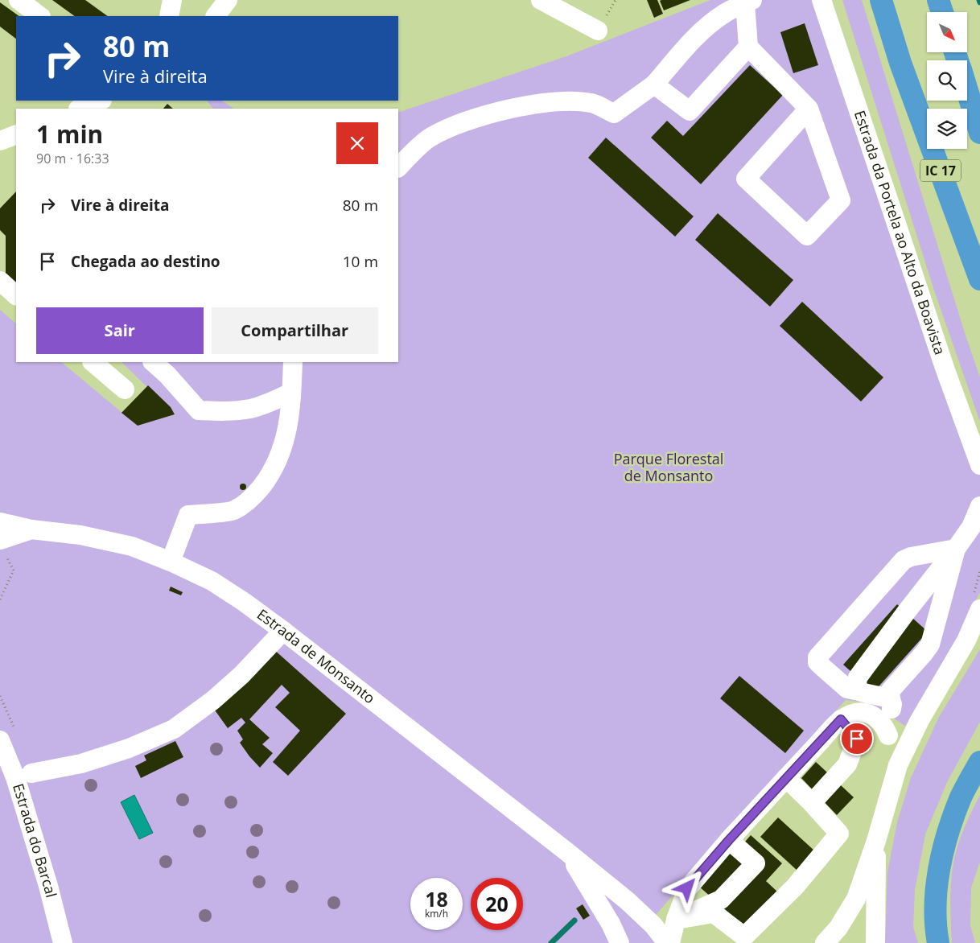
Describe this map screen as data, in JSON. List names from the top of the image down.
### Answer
{
  "streets": {
    "highway": ["IC 17"],
    "street": ["Estrada da Portela ao Alto da Boavista", "Estrada de Monsanto", "Estrada do Barcal"]
  },
  "parks": ["Parque Florestal de Monsanto"],
  "north": "bottom right",
  "page": {
    "turn": ["80 m", "Vire à direita"],
    "heading": ["1 min", "90 m · 16:33"],
    "list": [
      {
        "name": "Vire à direita",
        "value": "80 m"
      },
      {
        "name": "Chegada ao destino",
        "value": "10 m"
      }
    ],
    "buttons": ["Sair", "Compartilhar"],
    "speed": "18 km/h",
    "limit": "20"
  }
}
